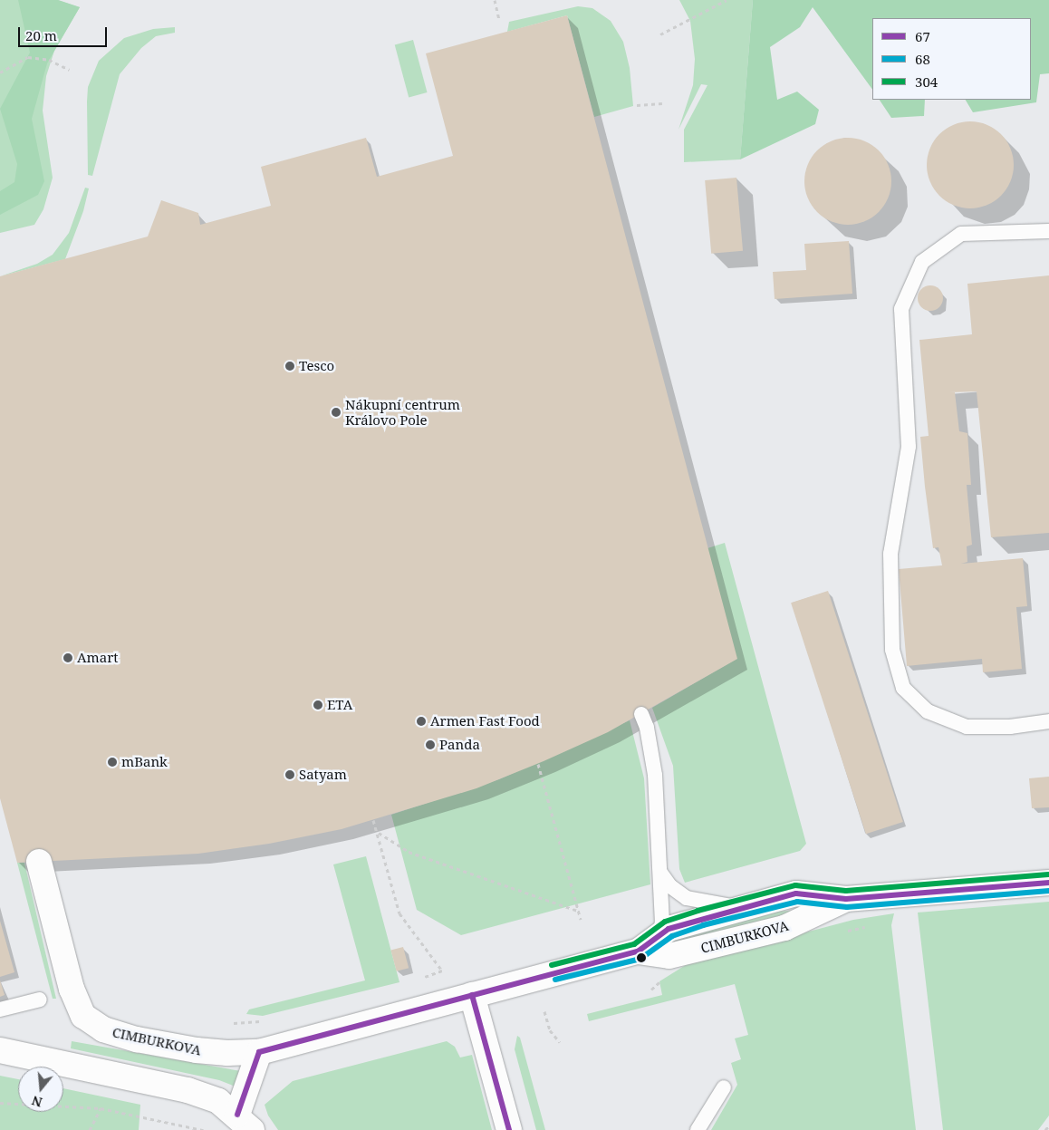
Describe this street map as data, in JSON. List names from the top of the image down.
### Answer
{
  "streets": {
    "street": ["CIMBURKOVA"]
  },
  "places": [
    "Tesco",
    "Nákupní centrum Královo Pole",
    "Amart",
    "ETA",
    "Armen Fast Food",
    "Panda",
    "mBank",
    "Satyam"
  ],
  "lines": ["transit line 304", "transit line 67", "transit line 68"],
  "legend": ["67", "68", "304"],
  "scale_bar": "20 m",
  "north": "bottom"
}
